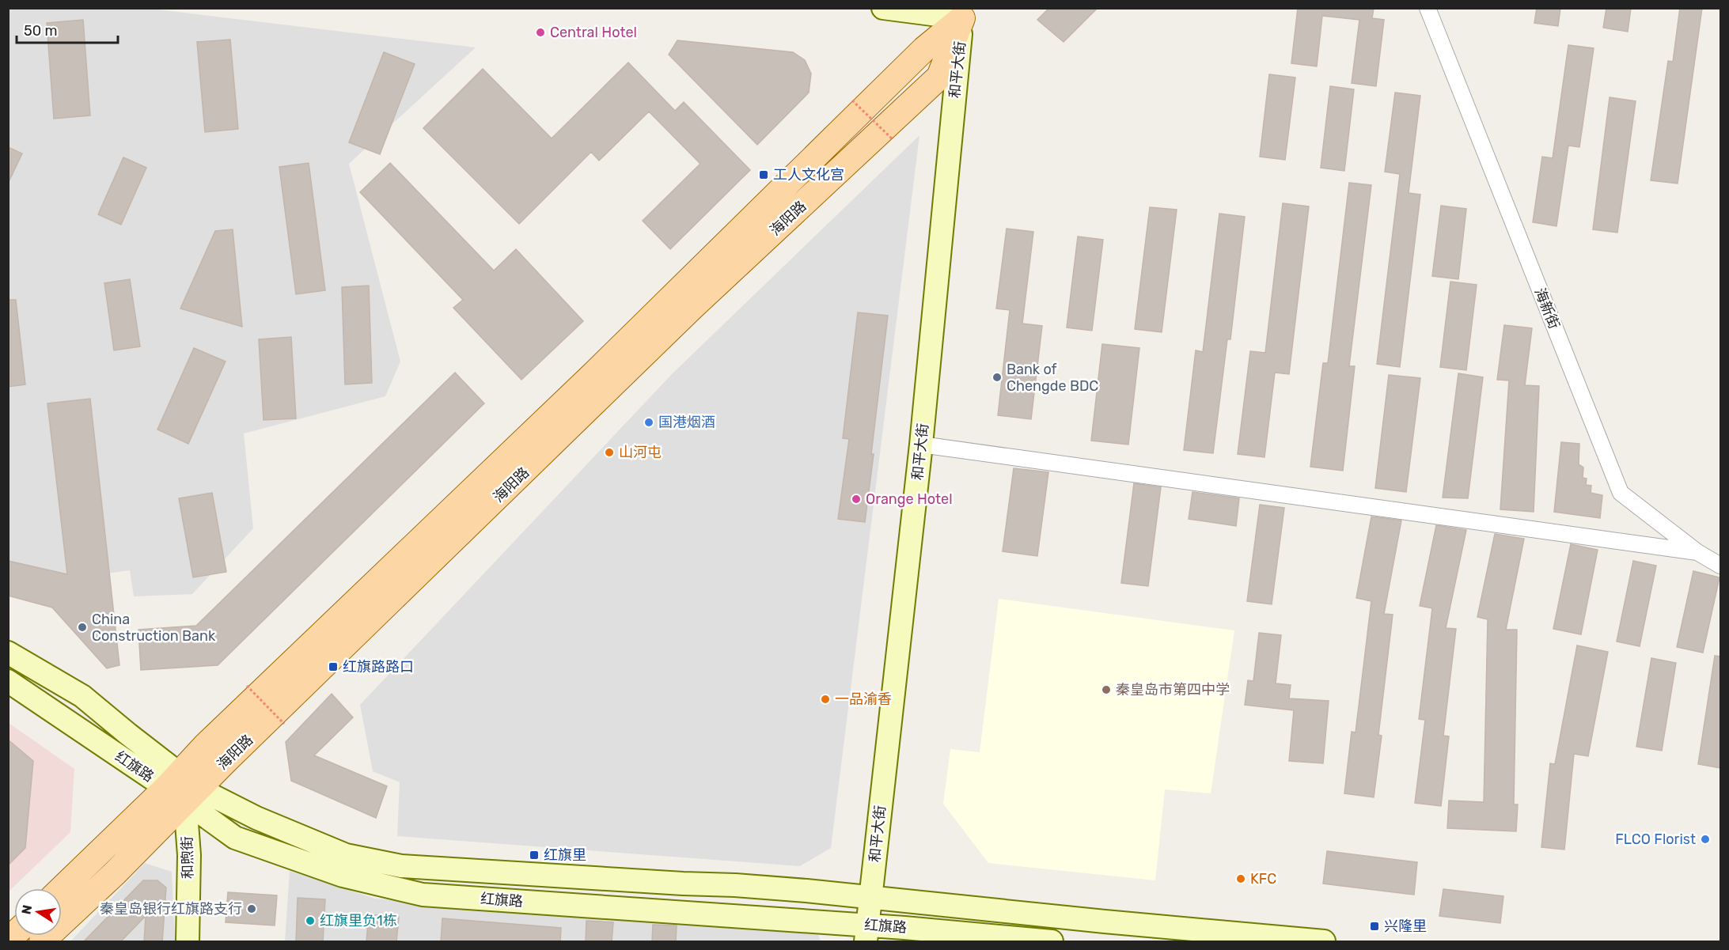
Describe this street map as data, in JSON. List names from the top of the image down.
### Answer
{
  "streets": {
    "main road": [
      "和平大街",
      "海阳路",
      "红旗路",
      "和煦街"
    ],
    "street": ["海新街"]
  },
  "crossings": [
    ["和平大街", "海阳路"],
    ["和平大街", "红旗路"],
    ["海阳路", "红旗路"],
    ["海阳路", "和煦街"],
    ["红旗路", "和煦街"]
  ],
  "places": {
    "other": [
      "Central Hotel",
      "Bank of Chengde BDC",
      "国港烟酒",
      "山河屯",
      "Orange Hotel",
      "China Construction Bank",
      "秦皇岛市第四中学",
      "一品渝香",
      "FLCO Florist",
      "KFC",
      "秦皇岛银行红旗路支行",
      "红旗里负1栋"
    ],
    "transit": [
      "工人文化宫",
      "红旗路路口",
      "红旗里",
      "兴隆里"
    ]
  },
  "scale_bar": "50 m",
  "north": "left"
}
